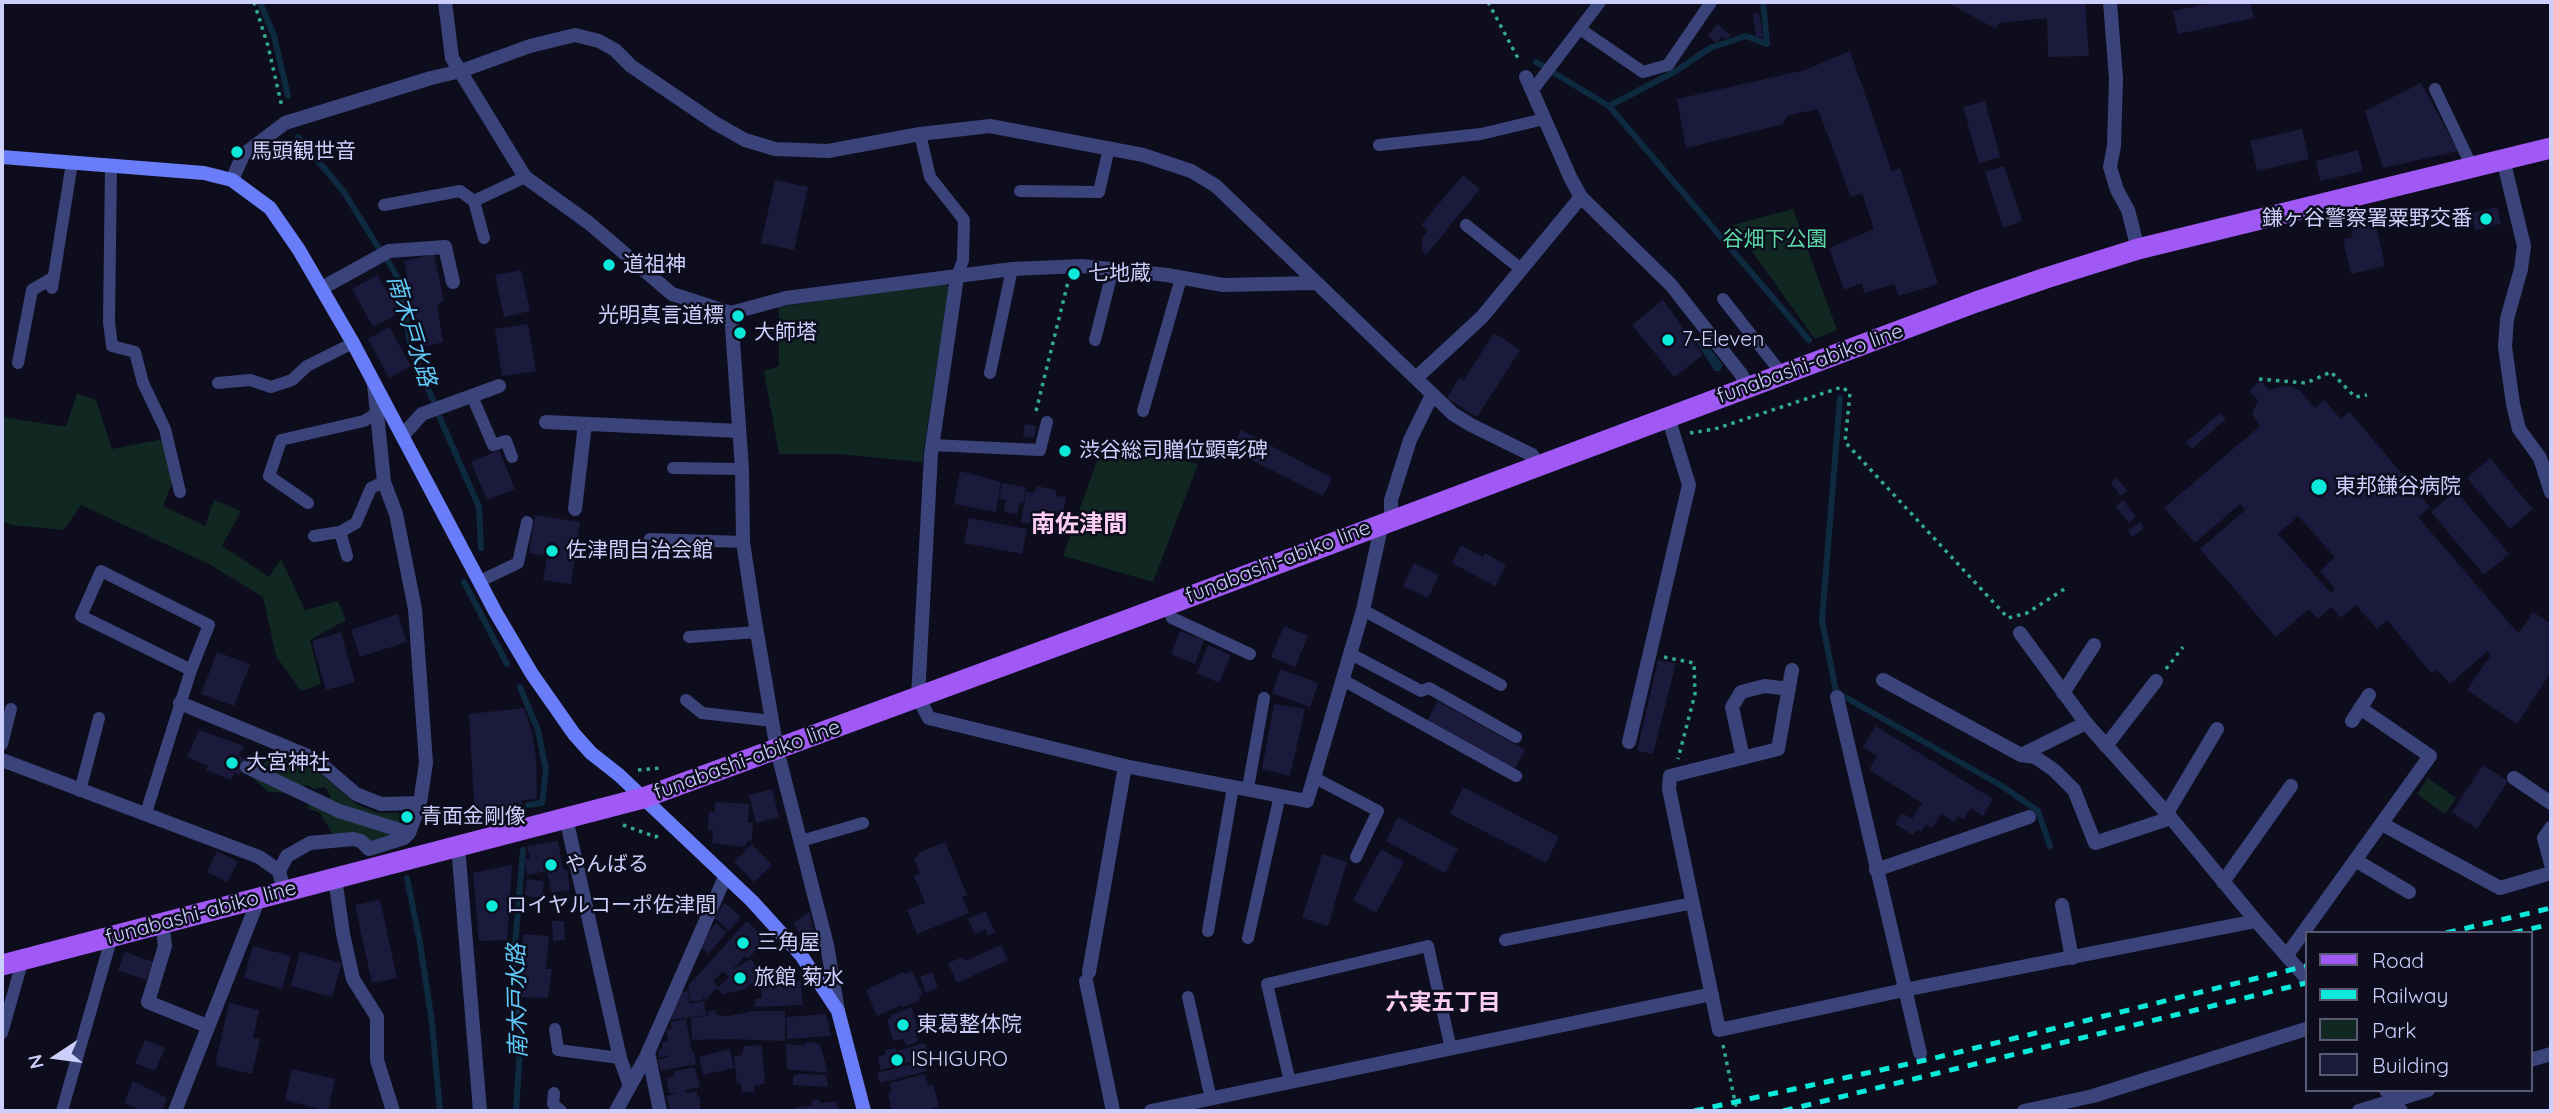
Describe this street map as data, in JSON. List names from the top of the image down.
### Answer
{
  "streets": {
    "main road": ["funabashi-abiko line"]
  },
  "districts": ["南佐津間", "六実五丁目"],
  "water": ["南木戸水路"],
  "parks": ["谷畑下公園"],
  "places": [
    "馬頭観世音",
    "鎌ヶ谷警察署粟野交番",
    "道祖神",
    "七地蔵",
    "光明真言道標",
    "大師塔",
    "7-Eleven",
    "渋谷総司贈位顕彰碑",
    "東邦鎌谷病院",
    "佐津間自治会館",
    "大宮神社",
    "青面金剛像",
    "やんばる",
    "ロイヤルコーポ佐津間",
    "三角屋",
    "旅館 菊水",
    "東葛整体院",
    "ISHIGURO"
  ],
  "legend": [
    "Road",
    "Railway",
    "Park",
    "Building"
  ],
  "north": "left"
}
